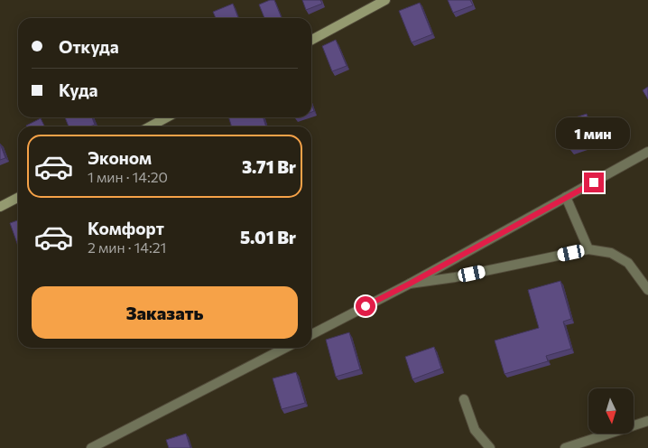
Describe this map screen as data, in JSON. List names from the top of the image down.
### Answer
{
  "north": "bottom",
  "page": {
    "banner": ["Откуда", "Куда"],
    "bubble": "1 мин",
    "list": [
      {
        "name": "Эконом",
        "note": "1 мин · 14:20",
        "value": "3.71 Br"
      },
      {
        "name": "Комфорт",
        "note": "2 мин · 14:21",
        "value": "5.01 Br"
      }
    ],
    "buttons": "Заказать"
  }
}
